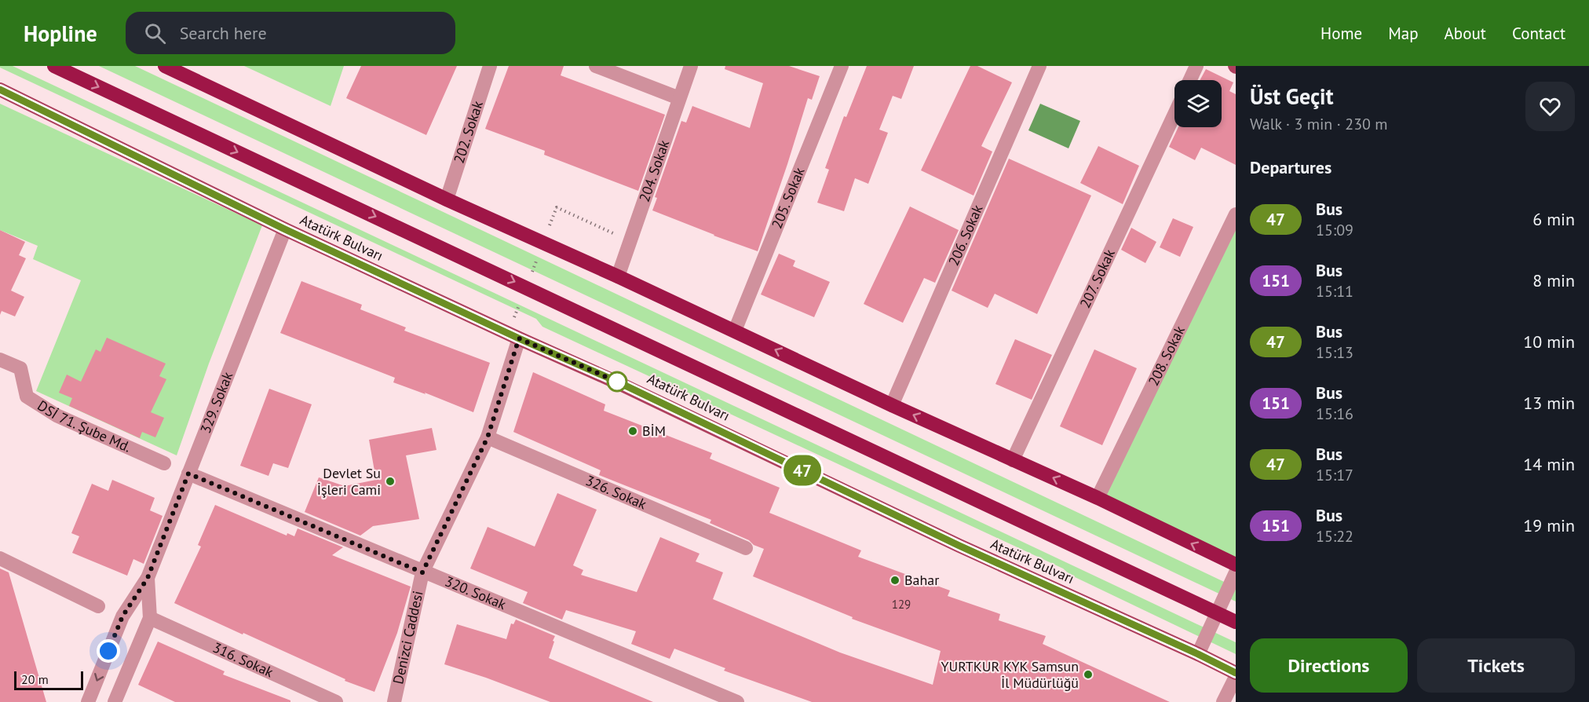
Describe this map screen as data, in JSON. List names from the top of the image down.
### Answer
{
  "streets": {
    "main road": ["Atatürk Bulvarı"],
    "street": [
      "202. Sokak",
      "204. Sokak",
      "205. Sokak",
      "206. Sokak",
      "207. Sokak",
      "208. Sokak",
      "329. Sokak",
      "DSİ 71. Şube Md.",
      "326. Sokak",
      "320. Sokak",
      "Denizci Caddesi",
      "316. Sokak"
    ]
  },
  "crossings": [
    ["Atatürk Bulvarı", "329. Sokak"],
    ["Atatürk Bulvarı", "Denizci Caddesi"],
    ["329. Sokak", "320. Sokak"],
    ["329. Sokak", "316. Sokak"],
    ["326. Sokak", "Denizci Caddesi"],
    ["320. Sokak", "Denizci Caddesi"]
  ],
  "places": [
    "BİM",
    "Devlet Su İşleri Cami",
    "Bahar",
    "YURTKUR KYK Samsun İl Müdürlüğü"
  ],
  "lines": ["bus line 47"],
  "house_numbers": ["129"],
  "scale_bar": "20 m",
  "page": {
    "header": "Hopline",
    "search": "Search here",
    "nav": [
      "Home",
      "Map",
      "About",
      "Contact"
    ],
    "on_map": "47",
    "heading": [
      ["Üst Geçit", "Walk · 3 min · 230 m"],
      "Departures"
    ],
    "list": [
      {
        "mark": "47",
        "name": "Bus",
        "note": "15:09",
        "value": "6 min"
      },
      {
        "mark": "151",
        "name": "Bus",
        "note": "15:11",
        "value": "8 min"
      },
      {
        "mark": "47",
        "name": "Bus",
        "note": "15:13",
        "value": "10 min"
      },
      {
        "mark": "151",
        "name": "Bus",
        "note": "15:16",
        "value": "13 min"
      },
      {
        "mark": "47",
        "name": "Bus",
        "note": "15:17",
        "value": "14 min"
      },
      {
        "mark": "151",
        "name": "Bus",
        "note": "15:22",
        "value": "19 min"
      }
    ],
    "buttons": ["Directions", "Tickets"],
    "scale": "20 m"
  }
}
